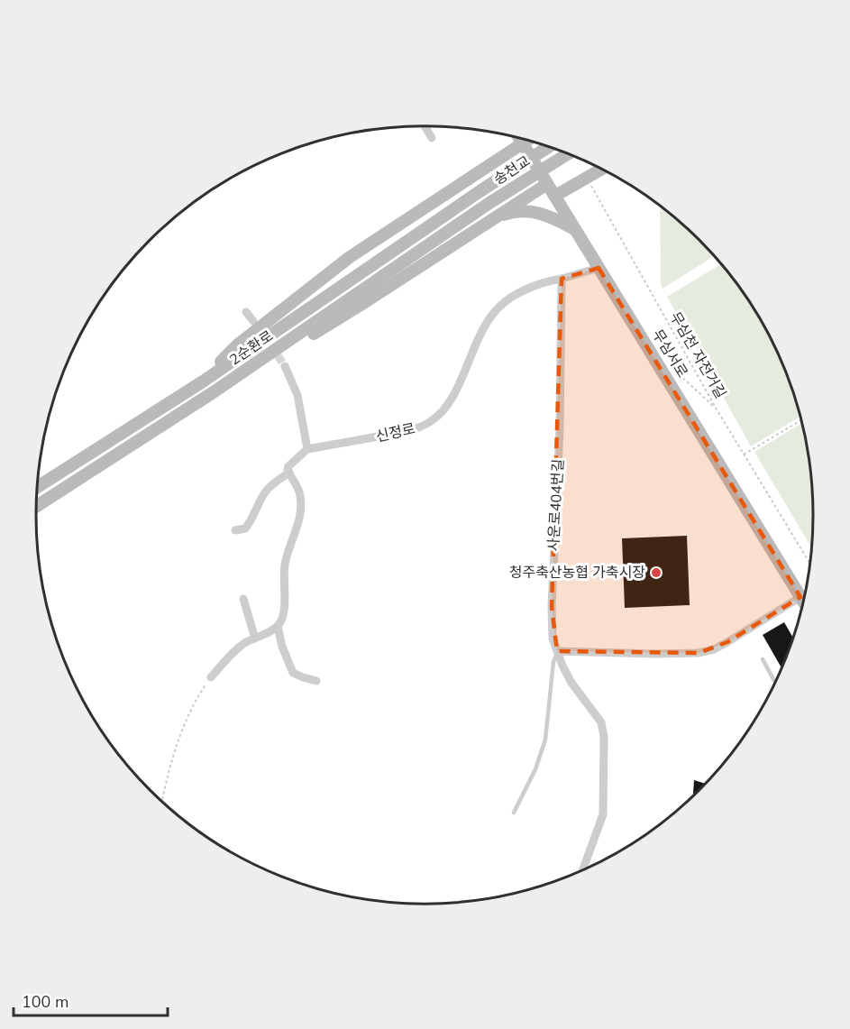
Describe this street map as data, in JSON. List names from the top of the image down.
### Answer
{
  "streets": {
    "street": [
      "송천교",
      "2순환로",
      "무심서로",
      "신정로",
      "사운로404번길"
    ],
    "path": ["무심천 자전거길"]
  },
  "crossings": [
    ["송천교", "2순환로"],
    ["신정로", "사운로404번길"]
  ],
  "places": ["청주축산농협 가축시장"],
  "scale_bar": "100 m"
}
